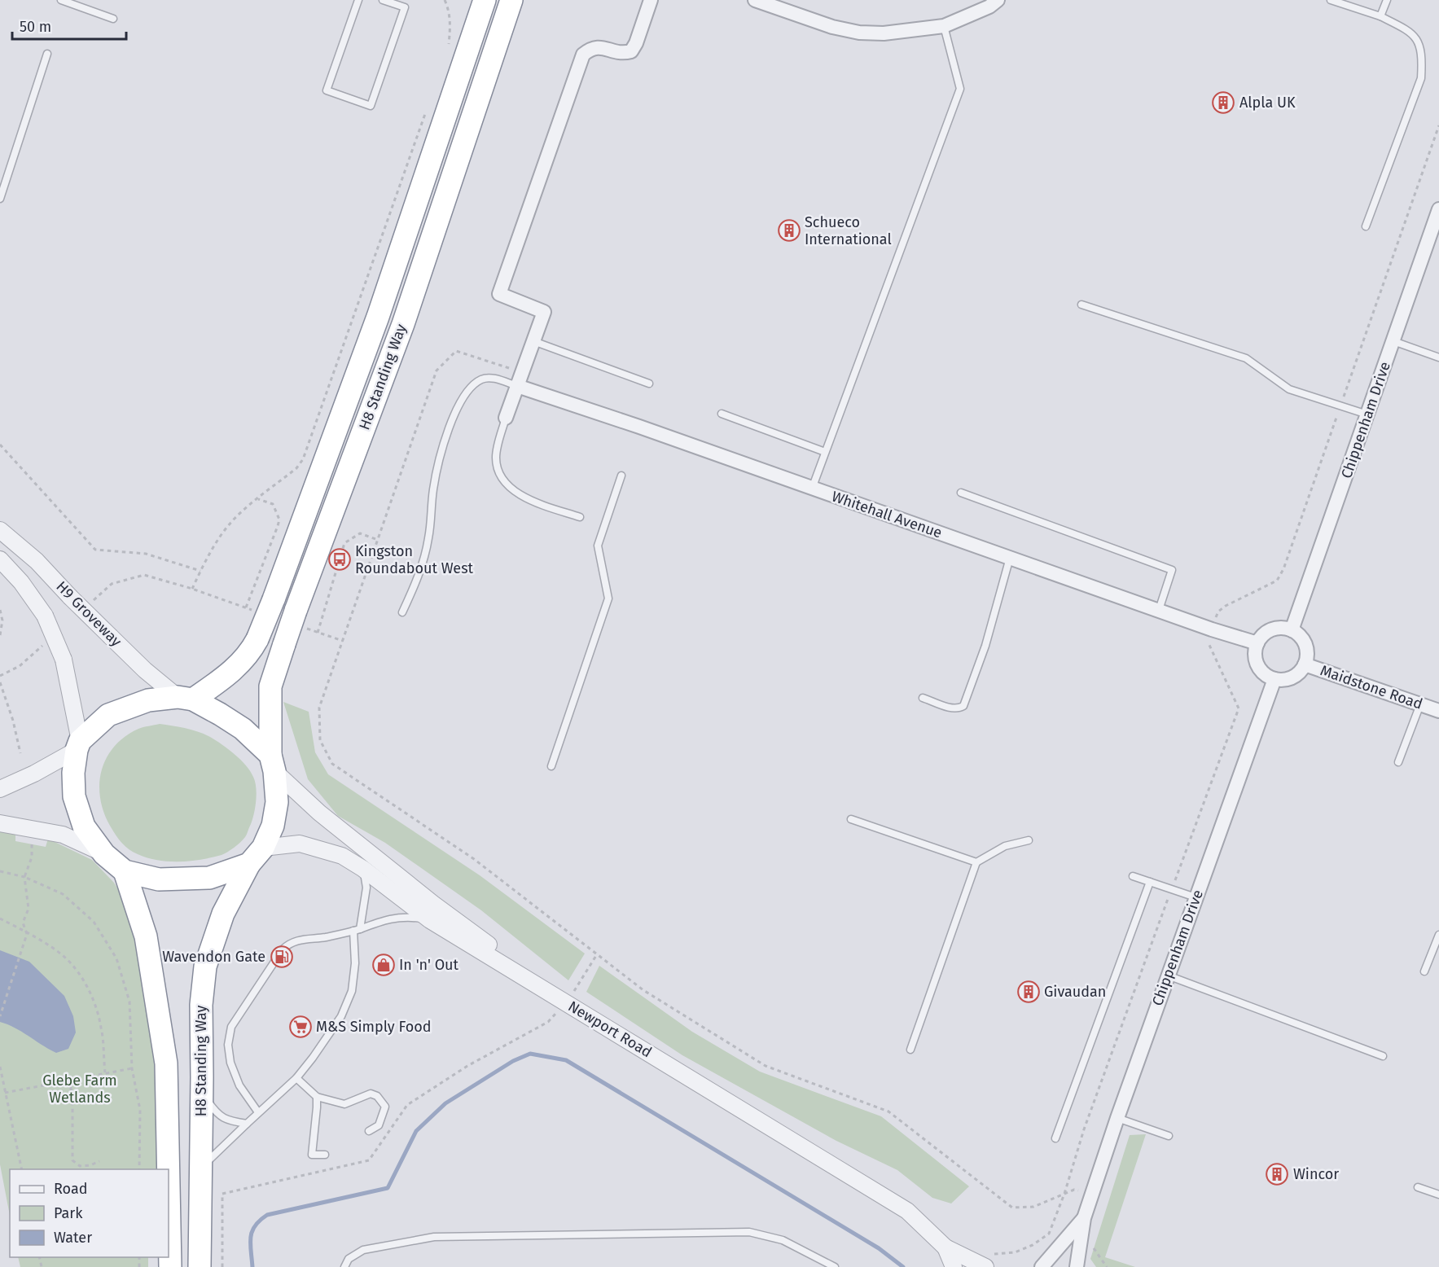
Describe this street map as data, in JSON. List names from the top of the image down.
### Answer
{
  "streets": {
    "highway": ["H8 Standing Way"],
    "street": [
      "Chippenham Drive",
      "Whitehall Avenue",
      "H9 Groveway",
      "Maidstone Road",
      "Newport Road"
    ]
  },
  "crossings": [
    ["H8 Standing Way", "H9 Groveway"],
    ["H8 Standing Way", "Newport Road"],
    ["Chippenham Drive", "Whitehall Avenue"],
    ["Chippenham Drive", "Maidstone Road"],
    ["Whitehall Avenue", "Maidstone Road"]
  ],
  "parks": ["Glebe Farm Wetlands"],
  "places": {
    "building": [
      "Alpla UK",
      "Schueco International",
      "Givaudan",
      "Wincor"
    ],
    "bus stop": ["Kingston Roundabout West"],
    "fuel station": ["Wavendon Gate"],
    "shop": ["In 'n' Out"],
    "supermarket": ["M&S Simply Food"]
  },
  "legend": ["Road", "Park", "Water"],
  "scale_bar": "50 m"
}
